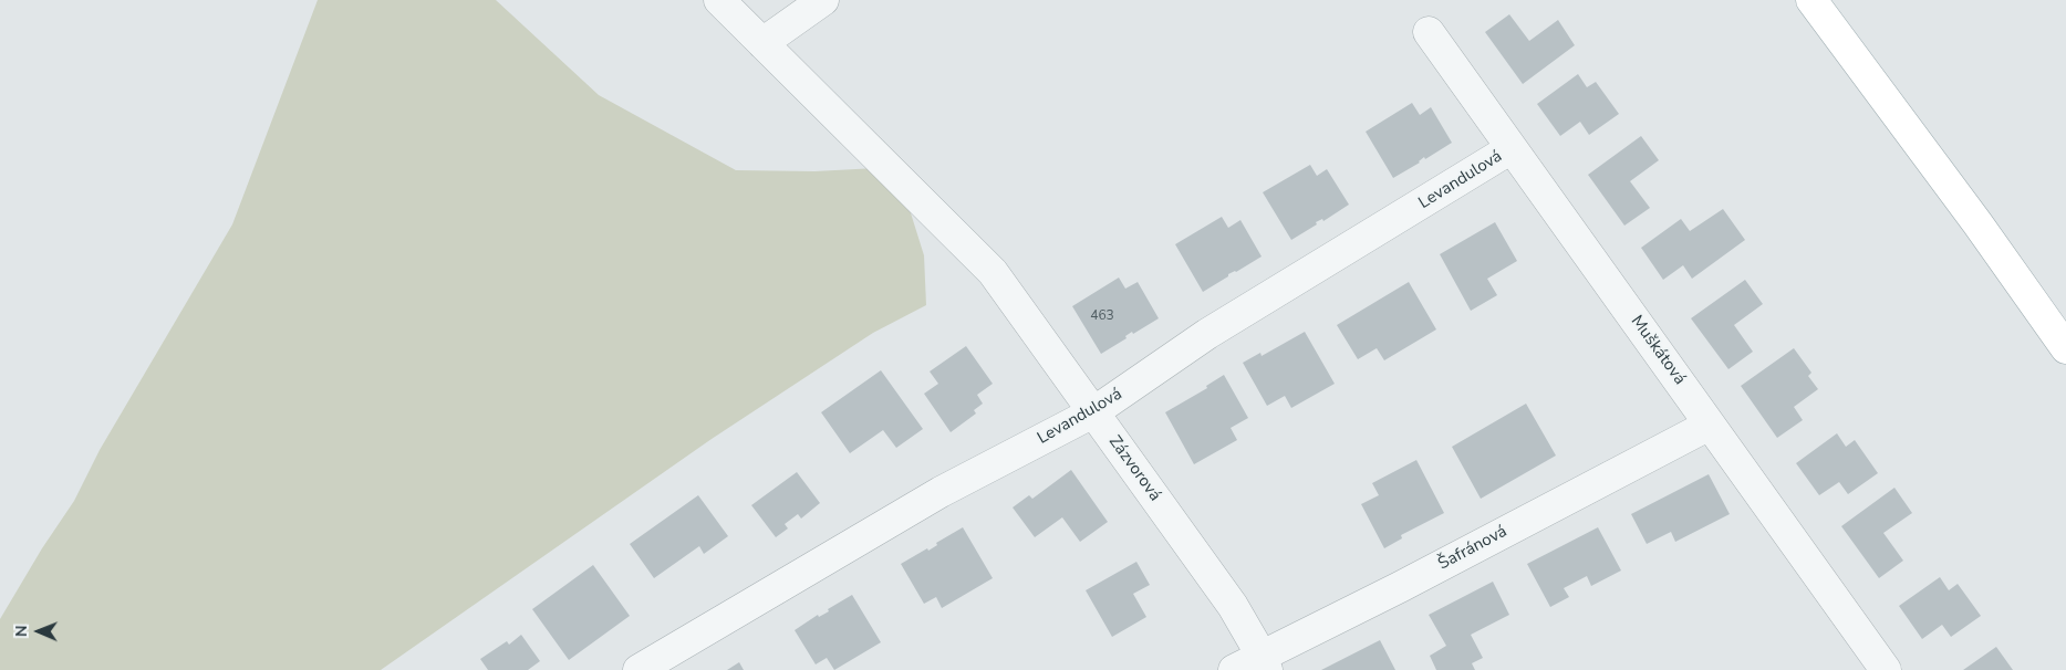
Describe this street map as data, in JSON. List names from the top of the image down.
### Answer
{
  "streets": {
    "street": [
      "Levandulová",
      "Muškátová",
      "Zázvorová",
      "Šafránová"
    ]
  },
  "crossings": [
    ["Levandulová", "Muškátová"],
    ["Levandulová", "Zázvorová"],
    ["Muškátová", "Šafránová"],
    ["Zázvorová", "Šafránová"]
  ],
  "house_numbers": ["463"],
  "north": "left"
}
